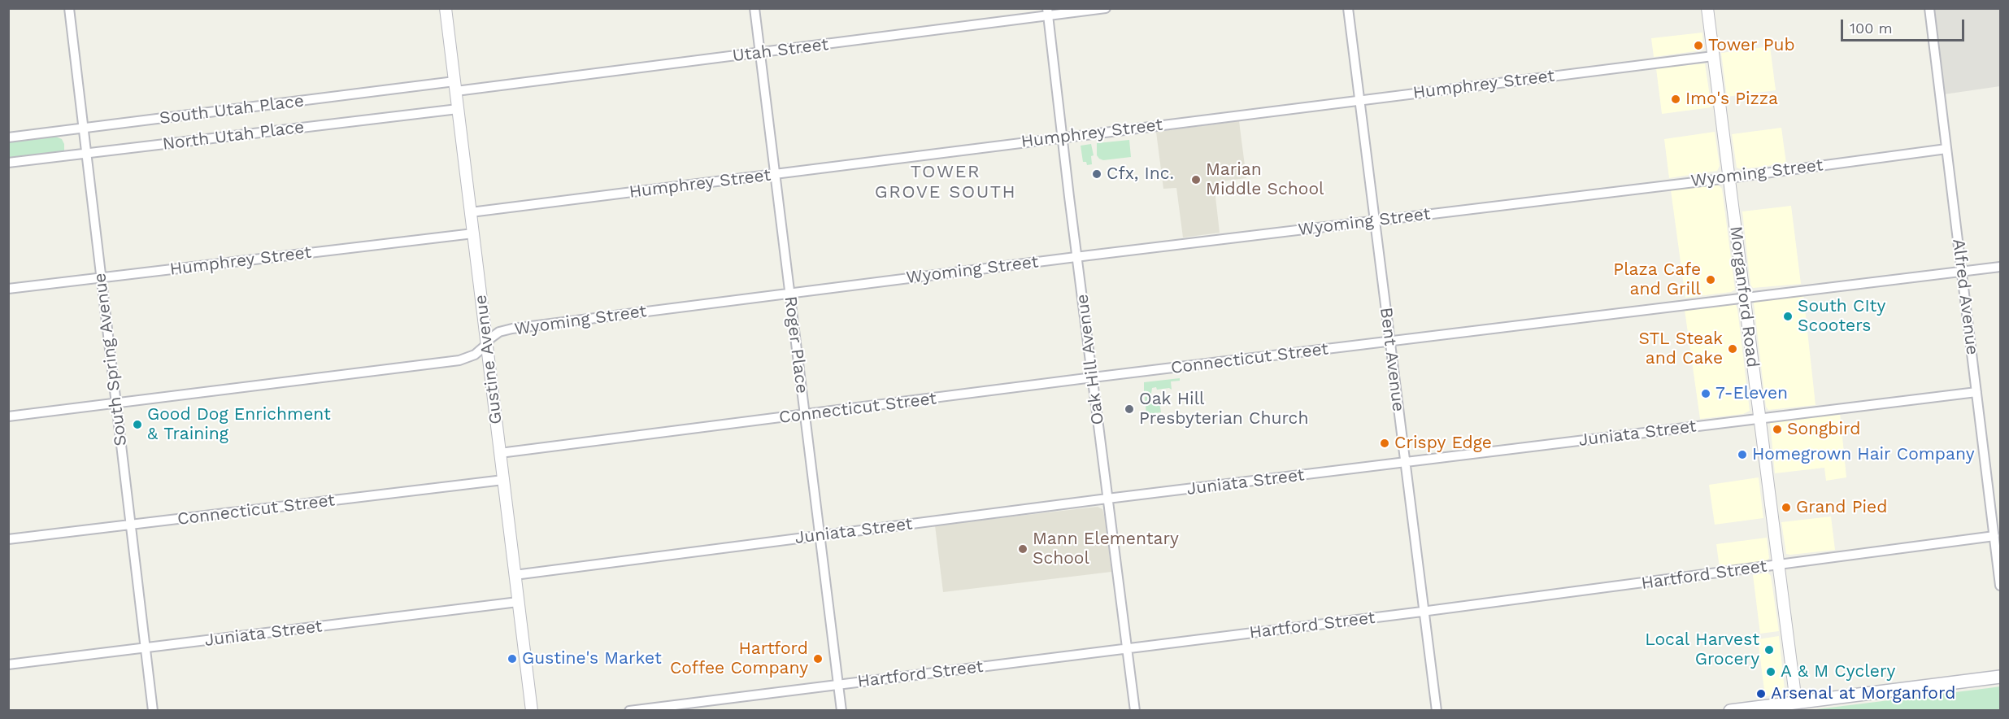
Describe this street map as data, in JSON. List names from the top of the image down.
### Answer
{
  "streets": {
    "street": [
      "Utah Street",
      "Humphrey Street",
      "South Utah Place",
      "North Utah Place",
      "Wyoming Street",
      "Morganford Road",
      "Alfred Avenue",
      "Roger Place",
      "Connecticut Street",
      "South Spring Avenue",
      "Gustine Avenue",
      "Oak Hill Avenue",
      "Bent Avenue",
      "Juniata Street",
      "Hartford Street"
    ]
  },
  "crossings": [
    ["Utah Street", "South Utah Place"],
    ["Utah Street", "Roger Place"],
    ["Utah Street", "Gustine Avenue"],
    ["Utah Street", "Oak Hill Avenue"],
    ["Humphrey Street", "Morganford Road"],
    ["Humphrey Street", "Roger Place"],
    ["Humphrey Street", "South Spring Avenue"],
    ["Humphrey Street", "Gustine Avenue"],
    ["Humphrey Street", "Oak Hill Avenue"],
    ["Humphrey Street", "Bent Avenue"],
    ["South Utah Place", "South Spring Avenue"],
    ["South Utah Place", "Gustine Avenue"],
    ["North Utah Place", "South Spring Avenue"],
    ["North Utah Place", "Gustine Avenue"],
    ["Wyoming Street", "Morganford Road"],
    ["Wyoming Street", "Alfred Avenue"],
    ["Wyoming Street", "Roger Place"],
    ["Wyoming Street", "South Spring Avenue"],
    ["Wyoming Street", "Gustine Avenue"],
    ["Wyoming Street", "Oak Hill Avenue"],
    ["Wyoming Street", "Bent Avenue"],
    ["Morganford Road", "Connecticut Street"],
    ["Morganford Road", "Juniata Street"],
    ["Morganford Road", "Hartford Street"],
    ["Alfred Avenue", "Connecticut Street"],
    ["Alfred Avenue", "Juniata Street"],
    ["Alfred Avenue", "Hartford Street"],
    ["Roger Place", "Connecticut Street"],
    ["Roger Place", "Juniata Street"],
    ["Roger Place", "Hartford Street"],
    ["Connecticut Street", "South Spring Avenue"],
    ["Connecticut Street", "Gustine Avenue"],
    ["Connecticut Street", "Oak Hill Avenue"],
    ["Connecticut Street", "Bent Avenue"],
    ["South Spring Avenue", "Juniata Street"],
    ["Gustine Avenue", "Juniata Street"],
    ["Oak Hill Avenue", "Juniata Street"],
    ["Oak Hill Avenue", "Hartford Street"],
    ["Bent Avenue", "Juniata Street"],
    ["Bent Avenue", "Hartford Street"]
  ],
  "districts": ["TOWER GROVE SOUTH"],
  "places": [
    "Tower Pub",
    "Imo's Pizza",
    "Cfx, Inc.",
    "Marian Middle School",
    "Plaza Cafe and Grill",
    "South CIty Scooters",
    "STL Steak and Cake",
    "7-Eleven",
    "Oak Hill Presbyterian Church",
    "Good Dog Enrichment & Training",
    "Songbird",
    "Crispy Edge",
    "Homegrown Hair Company",
    "Grand Pied",
    "Mann Elementary School",
    "Local Harvest Grocery",
    "Gustine's Market",
    "Hartford Coffee Company",
    "A & M Cyclery",
    "Arsenal at Morganford"
  ],
  "scale_bar": "100 m"
}
